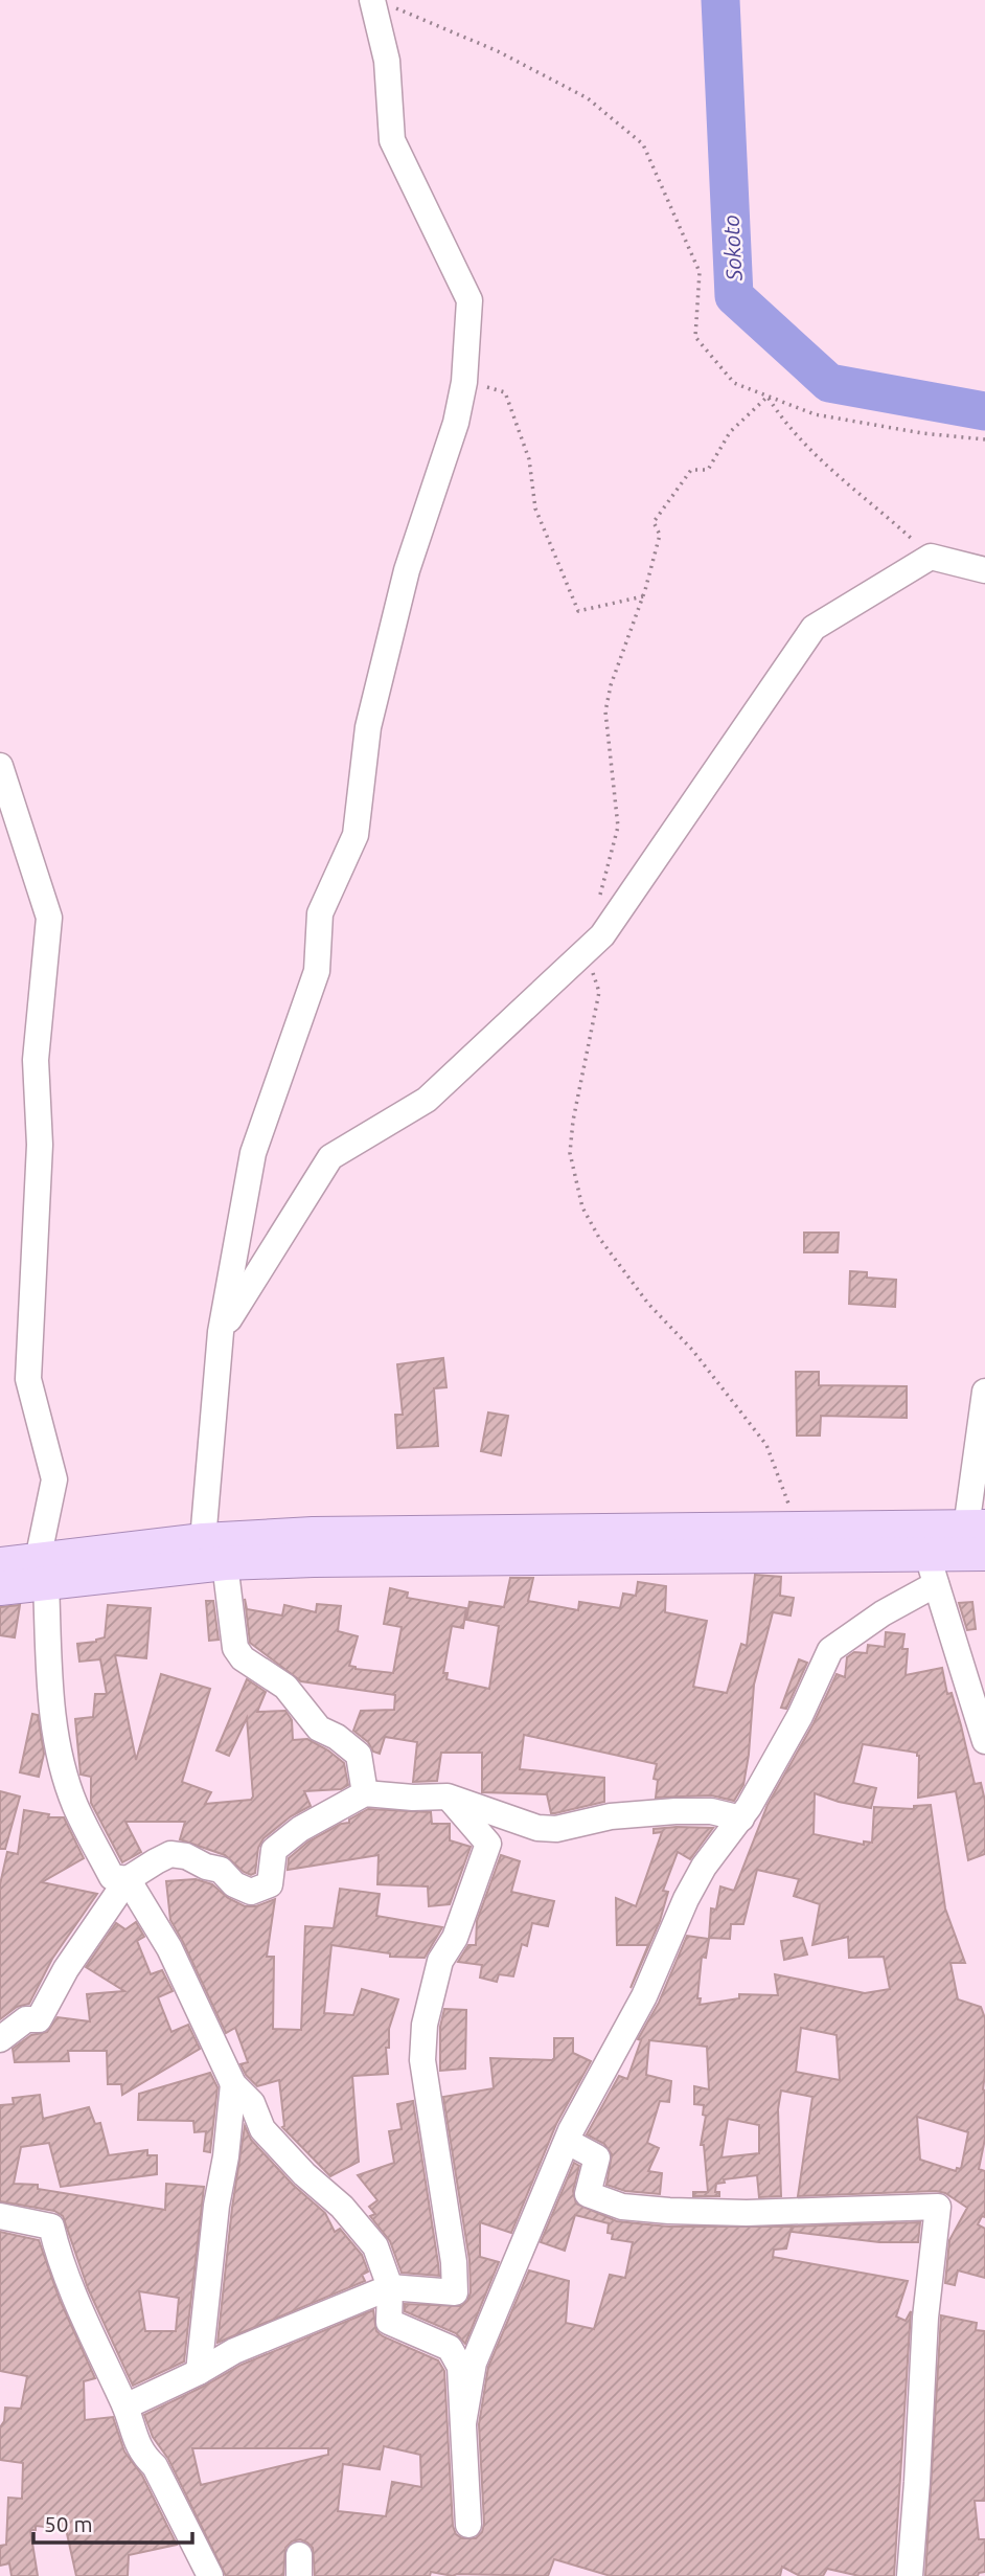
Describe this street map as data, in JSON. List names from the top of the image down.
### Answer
{
  "water": ["Sokoto"],
  "scale_bar": "50 m"
}
